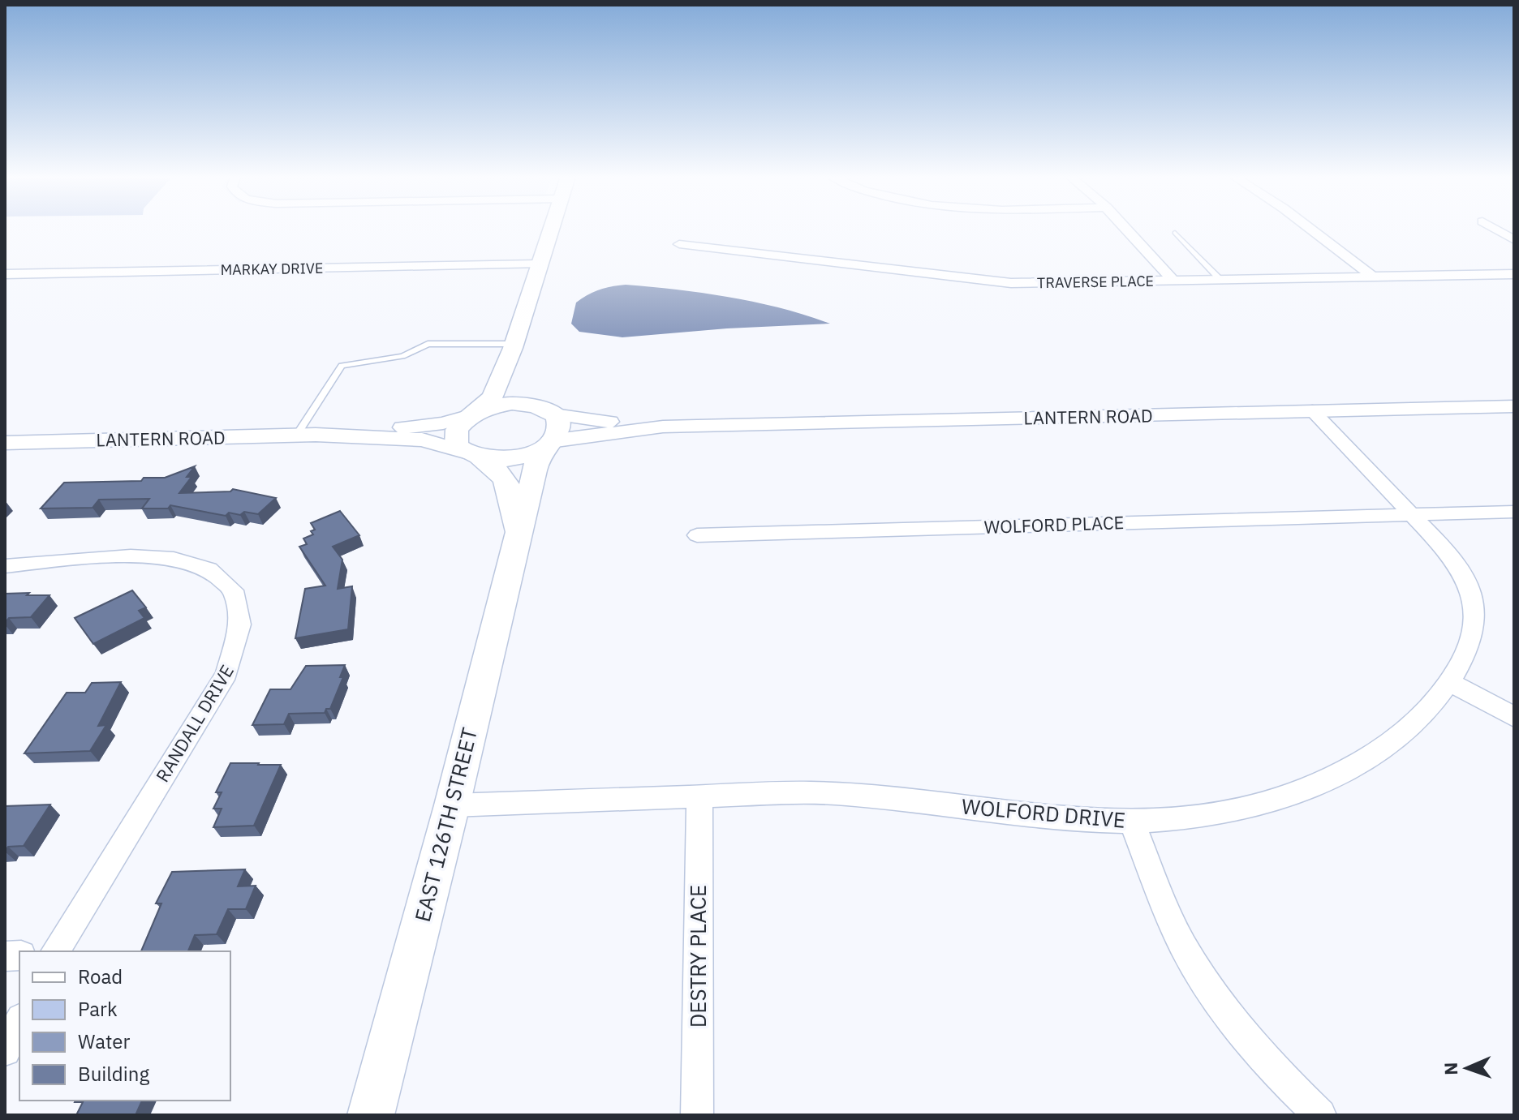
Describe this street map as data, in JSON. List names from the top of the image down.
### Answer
{
  "streets": {
    "main road": ["EAST 126TH STREET"],
    "street": [
      "MARKAY DRIVE",
      "TRAVERSE PLACE",
      "LANTERN ROAD",
      "WOLFORD PLACE",
      "RANDALL DRIVE",
      "WOLFORD DRIVE",
      "DESTRY PLACE"
    ]
  },
  "crossings": [
    ["LANTERN ROAD", "WOLFORD DRIVE"],
    ["LANTERN ROAD", "EAST 126TH STREET"],
    ["WOLFORD PLACE", "WOLFORD DRIVE"],
    ["WOLFORD DRIVE", "EAST 126TH STREET"],
    ["WOLFORD DRIVE", "DESTRY PLACE"]
  ],
  "legend": [
    "Road",
    "Park",
    "Water",
    "Building"
  ],
  "north": "left"
}
